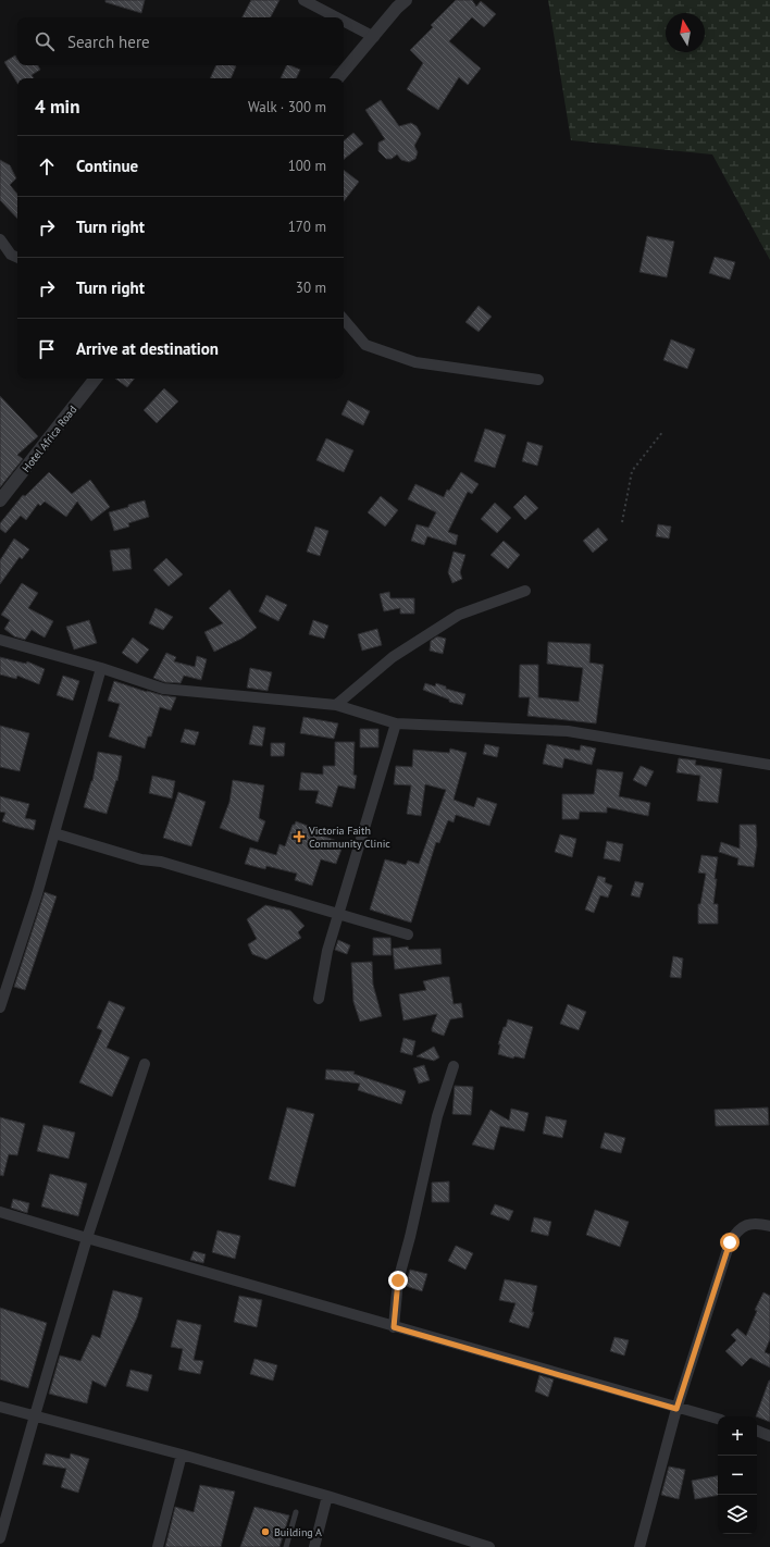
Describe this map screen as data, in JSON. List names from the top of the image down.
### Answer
{
  "streets": {
    "street": ["Hotel Africa Road"]
  },
  "places": {
    "health": ["Victoria Faith Community Clinic"],
    "other": ["Building A"]
  },
  "north": "top",
  "page": {
    "search": "Search here",
    "heading": ["4 min", "Walk · 300 m"],
    "list": [
      ["Continue", "100 m"],
      ["Turn right", "170 m"],
      ["Turn right", "30 m"],
      "Arrive at destination"
    ],
    "map_buttons": ["+", "−"]
  }
}
